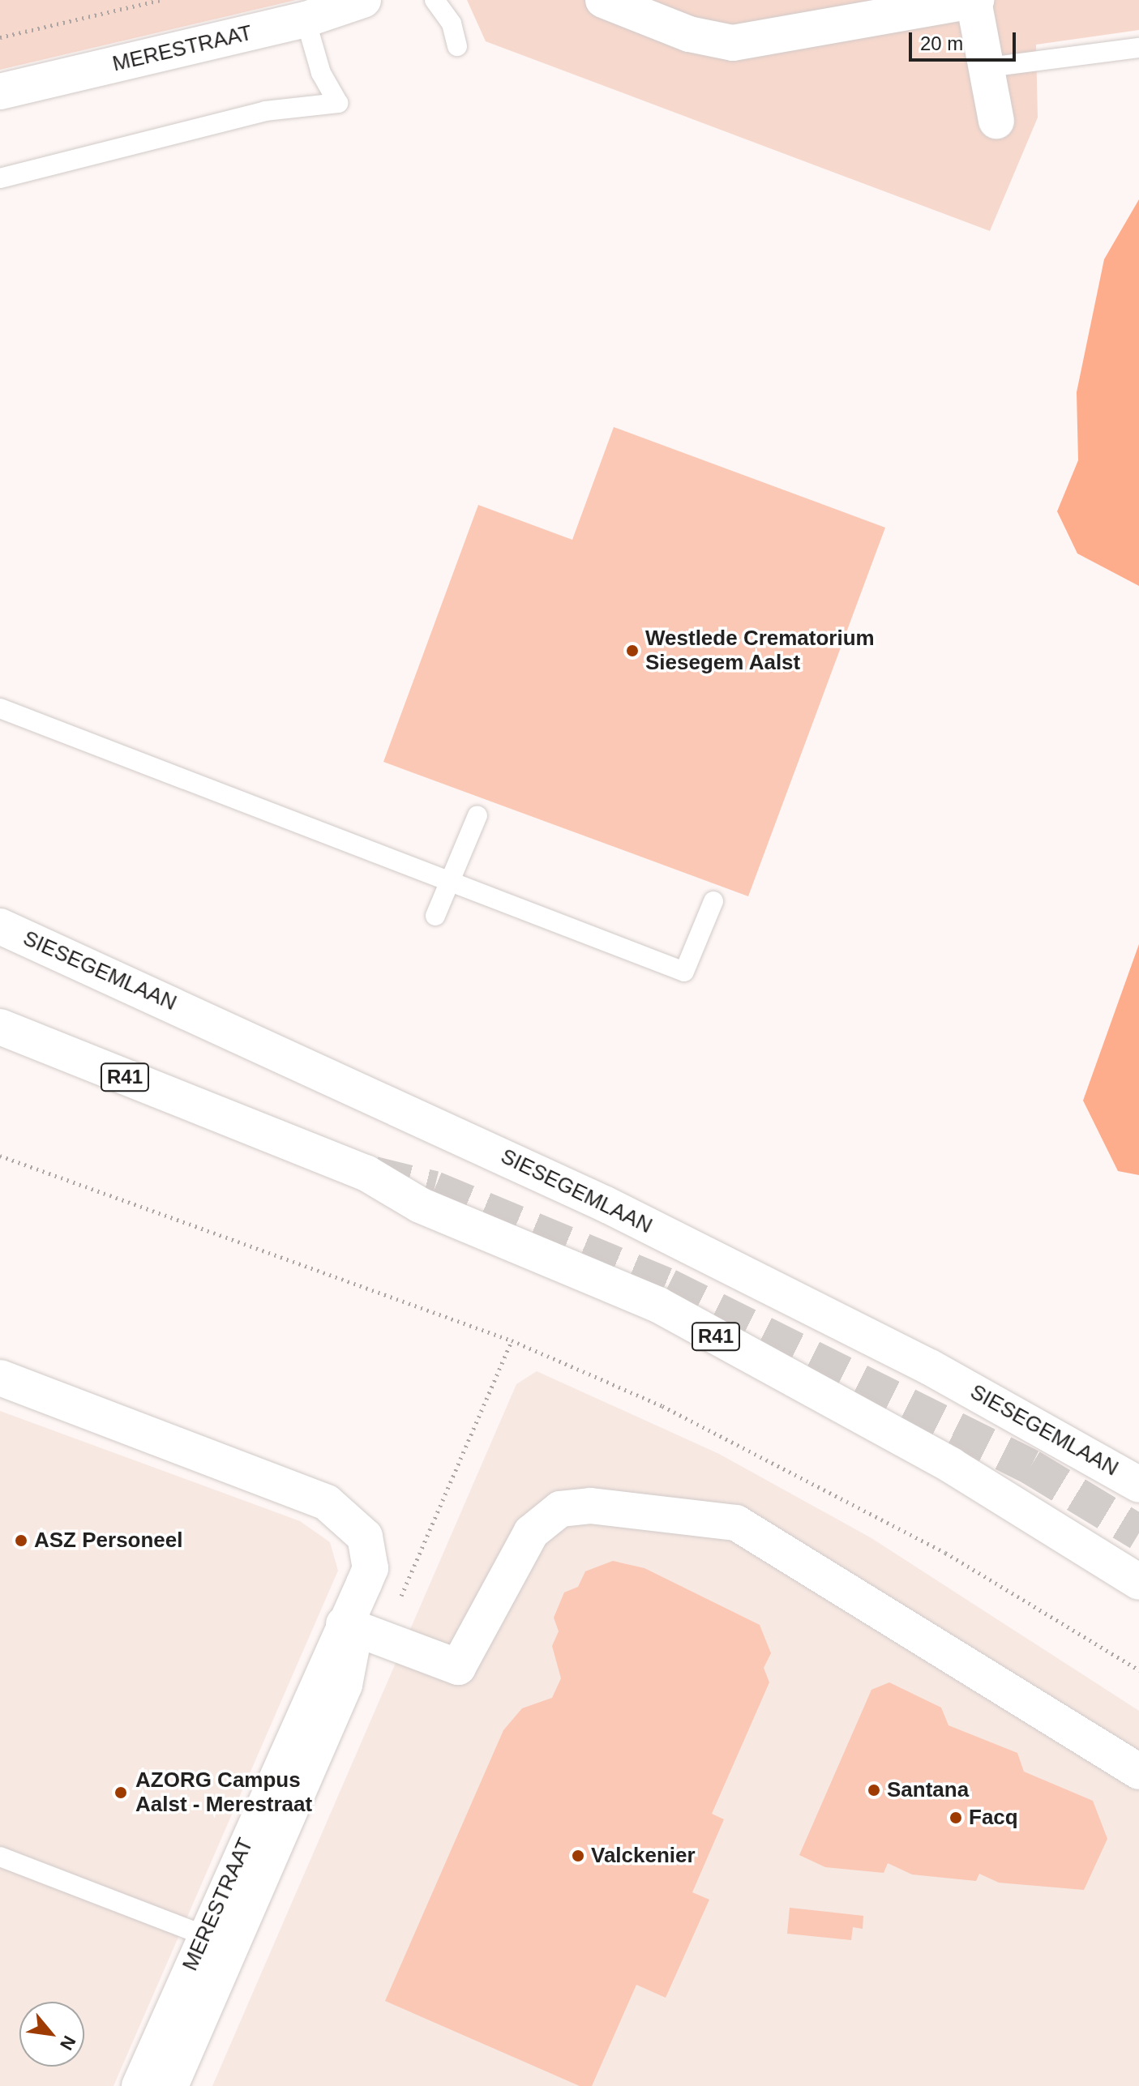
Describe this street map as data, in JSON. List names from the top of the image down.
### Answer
{
  "streets": {
    "main road": ["MERESTRAAT", "SIESEGEMLAAN", "R41"]
  },
  "places": [
    "Westlede Crematorium Siesegem Aalst",
    "ASZ Personeel",
    "Santana",
    "AZORG Campus Aalst - Merestraat",
    "Facq",
    "Valckenier"
  ],
  "scale_bar": "20 m",
  "north": "bottom right"
}
